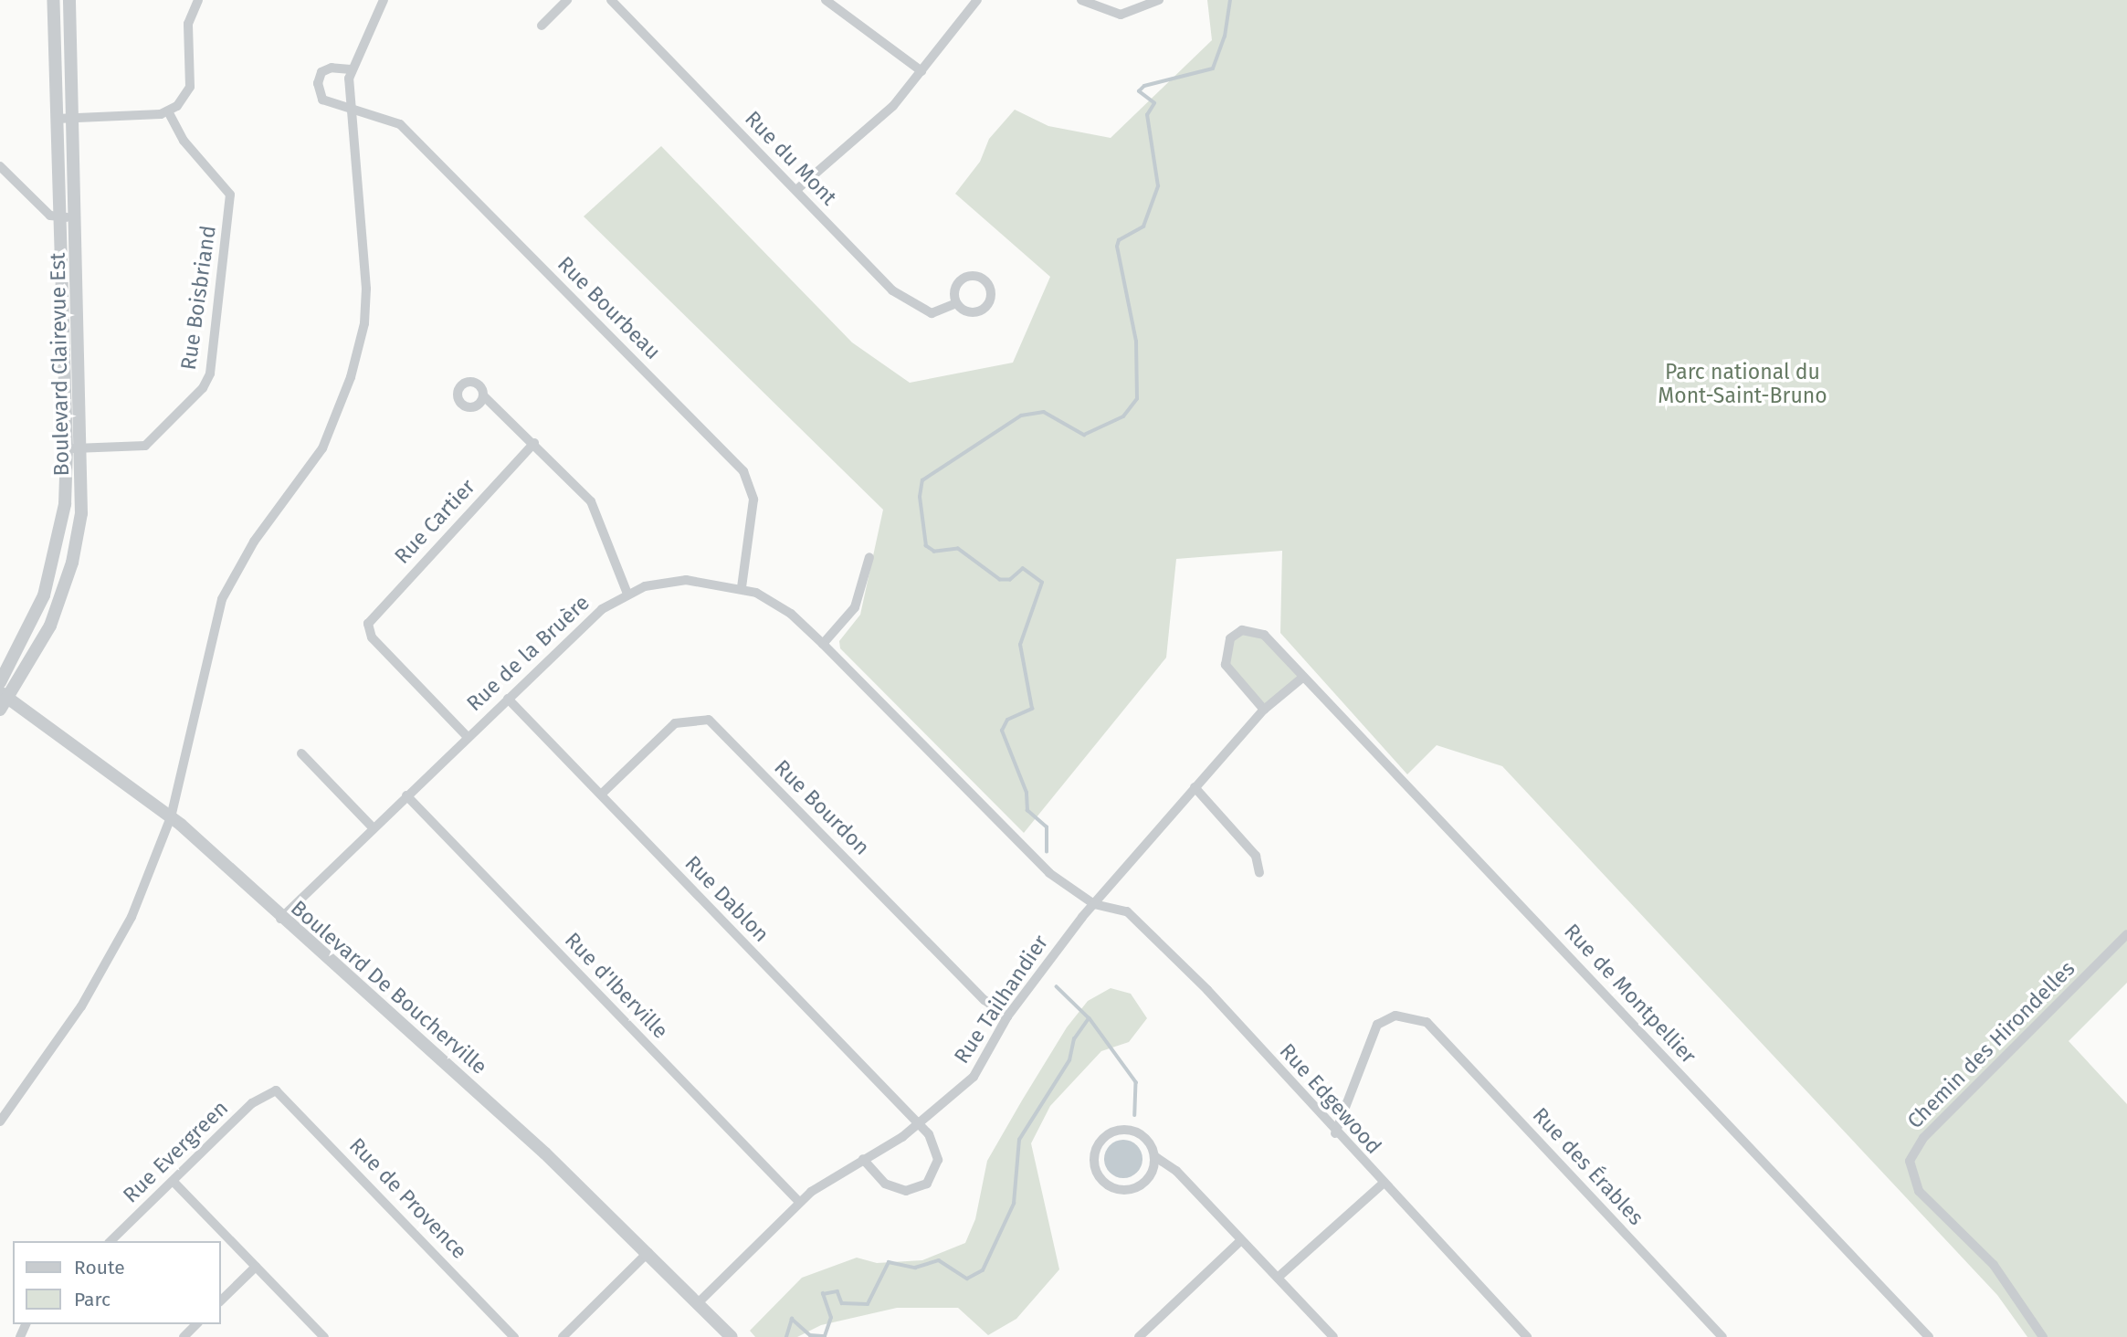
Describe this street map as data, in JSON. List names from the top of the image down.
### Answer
{
  "streets": {
    "street": [
      "Rue du Mont",
      "Rue Boisbriand",
      "Rue Bourbeau",
      "Boulevard Clairevue Est",
      "Rue Cartier",
      "Rue de la Bruère",
      "Rue Bourdon",
      "Rue Dablon",
      "Rue d'Iberville",
      "Boulevard De Boucherville",
      "Rue de Montpellier",
      "Rue Tailhandier",
      "Chemin des Hirondelles",
      "Rue Edgewood",
      "Rue Evergreen",
      "Rue des Érables",
      "Rue de Provence"
    ]
  },
  "crossings": [
    ["Rue Boisbriand", "Boulevard Clairevue Est"],
    ["Rue Bourbeau", "Rue de la Bruère"],
    ["Boulevard Clairevue Est", "Boulevard De Boucherville"],
    ["Rue Cartier", "Rue de la Bruère"],
    ["Rue de la Bruère", "Rue Dablon"],
    ["Rue de la Bruère", "Rue d'Iberville"],
    ["Rue de la Bruère", "Boulevard De Boucherville"],
    ["Rue de la Bruère", "Rue Tailhandier"],
    ["Rue de la Bruère", "Rue Edgewood"],
    ["Rue Bourdon", "Rue Dablon"],
    ["Rue Bourdon", "Rue Tailhandier"],
    ["Rue Dablon", "Rue Tailhandier"],
    ["Rue d'Iberville", "Rue Tailhandier"],
    ["Boulevard De Boucherville", "Rue Tailhandier"],
    ["Rue de Montpellier", "Rue Tailhandier"],
    ["Rue Tailhandier", "Rue Edgewood"],
    ["Rue Edgewood", "Rue des Érables"],
    ["Rue Evergreen", "Rue de Provence"]
  ],
  "parks": ["Parc national du Mont-Saint-Bruno"],
  "legend": ["Route", "Parc"]
}
